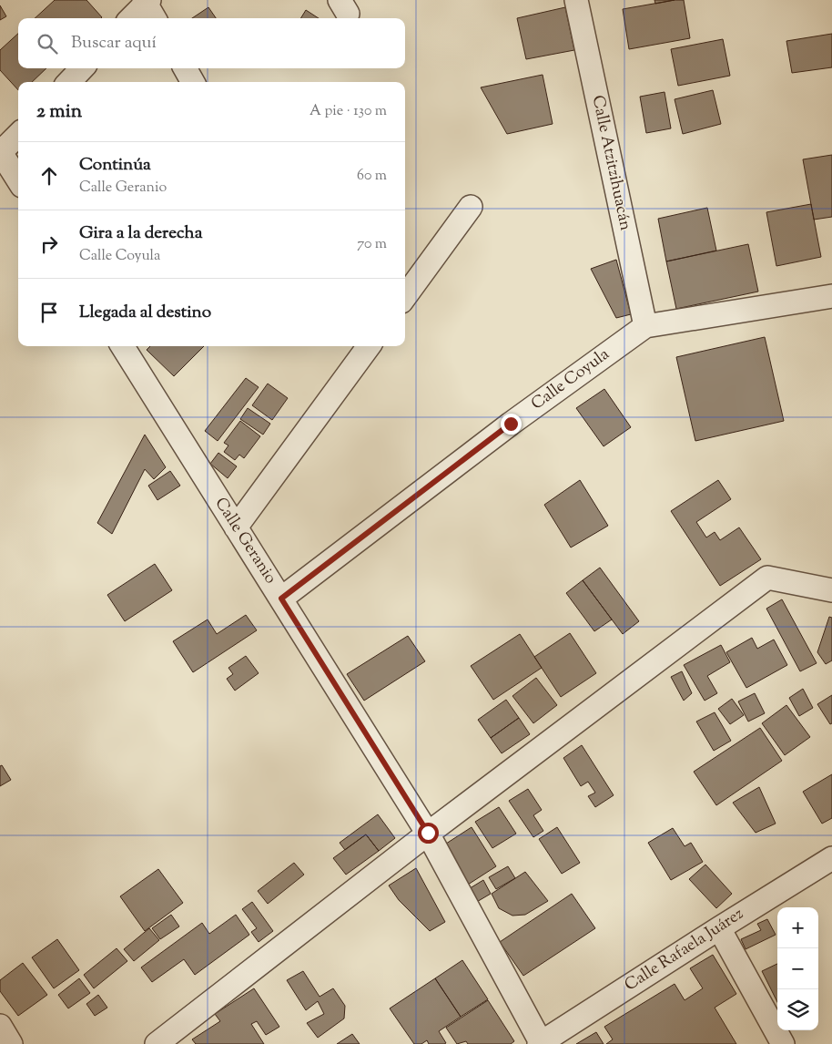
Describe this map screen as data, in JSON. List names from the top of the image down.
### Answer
{
  "streets": {
    "street": [
      "Calle Atzitzihuacán",
      "Calle Coyula",
      "Calle Geranio",
      "Calle Rafaela Juárez"
    ]
  },
  "crossings": [
    ["Calle Atzitzihuacán", "Calle Coyula"],
    ["Calle Coyula", "Calle Geranio"],
    ["Calle Geranio", "Calle Rafaela Juárez"]
  ],
  "page": {
    "search": "Buscar aquí",
    "heading": ["2 min", "A pie · 130 m"],
    "list": [
      ["Continúa", "Calle Geranio", "60 m"],
      ["Gira a la derecha", "Calle Coyula", "70 m"],
      "Llegada al destino"
    ],
    "map_buttons": ["+", "−"]
  }
}
